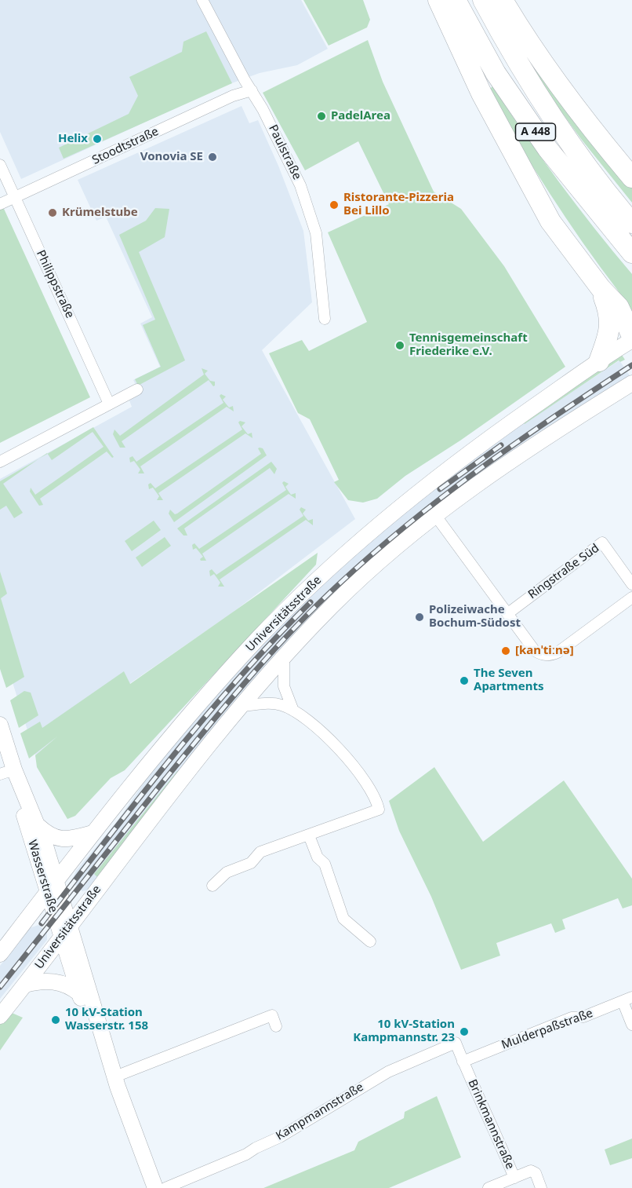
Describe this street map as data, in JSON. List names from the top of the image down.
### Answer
{
  "streets": {
    "highway": ["A 448"],
    "main road": ["Universitätsstraße", "Wasserstraße"],
    "street": [
      "Stoodtstraße",
      "Paulstraße",
      "Philippstraße",
      "Ringstraße Süd",
      "Mulderpaßstraße",
      "Kampmannstraße",
      "Brinkmannstraße"
    ]
  },
  "crossings": [
    ["Stoodtstraße", "Paulstraße"],
    ["Stoodtstraße", "Philippstraße"],
    ["Universitätsstraße", "Wasserstraße"],
    ["Mulderpaßstraße", "Kampmannstraße"],
    ["Mulderpaßstraße", "Brinkmannstraße"],
    ["Kampmannstraße", "Brinkmannstraße"]
  ],
  "places": [
    "PadelArea",
    "Helix",
    "Vonovia SE",
    "Ristorante-Pizzeria Bei Lillo",
    "Krümelstube",
    "Tennisgemeinschaft Friederike e.V.",
    "Polizeiwache Bochum-Südost",
    "[kanˈtiːnə]",
    "The Seven Apartments",
    "10 kV-Station Wasserstr. 158",
    "10 kV-Station Kampmannstr. 23"
  ]
}
